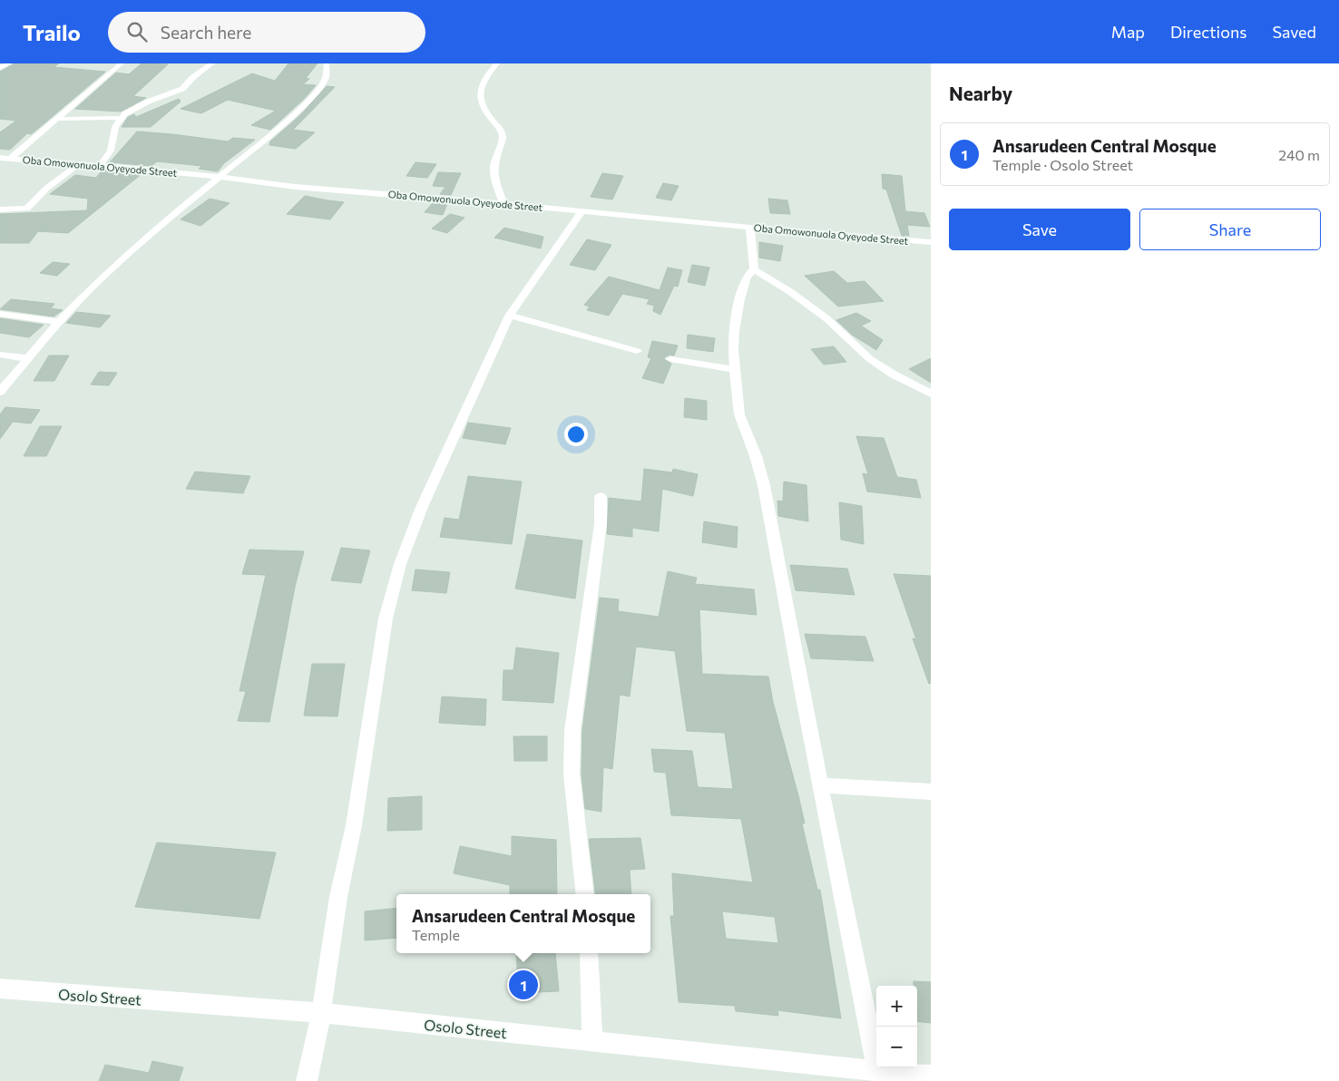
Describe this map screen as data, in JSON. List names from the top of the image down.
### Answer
{
  "streets": {
    "street": ["Oba Omowonuola Oyeyode Street", "Osolo Street"]
  },
  "page": {
    "header": "Trailo",
    "search": "Search here",
    "nav": ["Map", "Directions", "Saved"],
    "heading": "Nearby",
    "list": [
      {
        "mark": "1",
        "name": "Ansarudeen Central Mosque",
        "note": "Temple · Osolo Street",
        "value": "240 m"
      }
    ],
    "buttons": ["Save", "Share"],
    "popup": ["Ansarudeen Central Mosque", "Temple"],
    "pins": "1",
    "map_buttons": ["+", "−"]
  }
}
